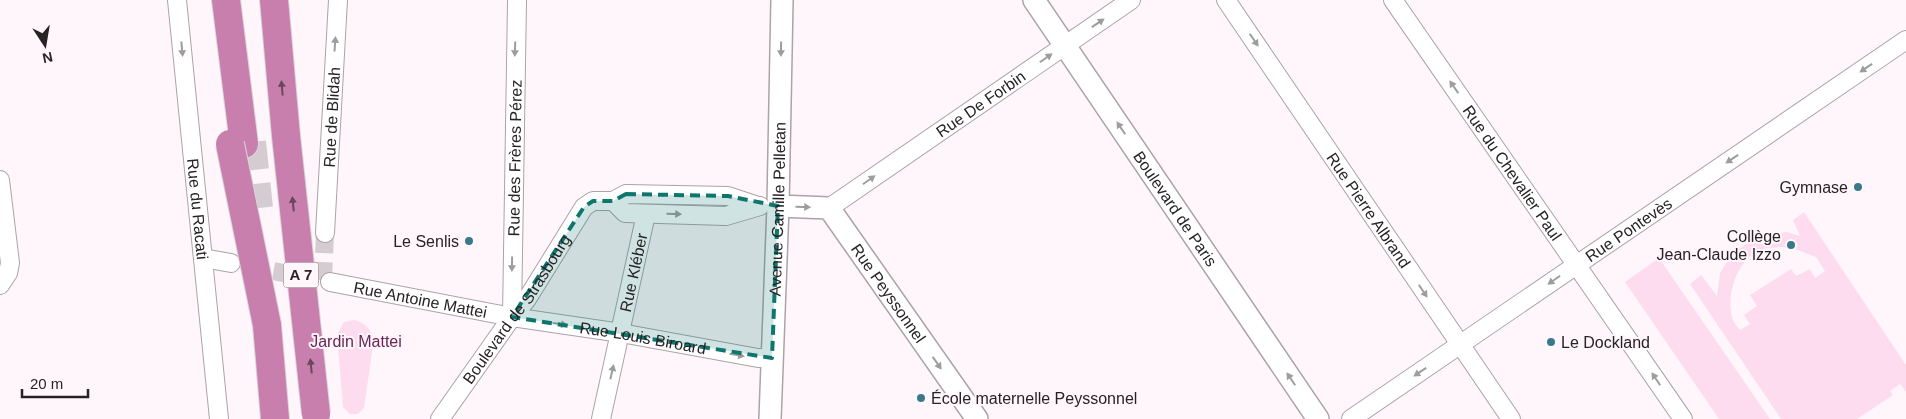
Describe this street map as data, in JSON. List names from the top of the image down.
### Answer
{
  "streets": {
    "highway": ["A 7"],
    "street": [
      "Rue De Forbin",
      "Rue de Blidah",
      "Rue des Frères Pérez",
      "Rue du Chevalier Paul",
      "Boulevard de Paris",
      "Rue du Racati",
      "Avenue Camille Pelletan",
      "Rue Pierre Albrand",
      "Rue Pontevès",
      "Rue Kléber",
      "Rue Peyssonnel",
      "Rue Antoine Mattei",
      "Boulevard de Strasbourg",
      "Rue Louis Biroard"
    ]
  },
  "crossings": [
    ["Rue De Forbin", "Boulevard de Paris"],
    ["Rue De Forbin", "Rue Peyssonnel"],
    ["Rue des Frères Pérez", "Rue Antoine Mattei"],
    ["Rue des Frères Pérez", "Boulevard de Strasbourg"],
    ["Rue des Frères Pérez", "Rue Louis Biroard"],
    ["Rue du Chevalier Paul", "Rue Pontevès"],
    ["Avenue Camille Pelletan", "Rue Louis Biroard"],
    ["Rue Pierre Albrand", "Rue Pontevès"],
    ["Rue Kléber", "Rue Louis Biroard"],
    ["Rue Antoine Mattei", "Boulevard de Strasbourg"],
    ["Rue Antoine Mattei", "Rue Louis Biroard"],
    ["Boulevard de Strasbourg", "Rue Louis Biroard"]
  ],
  "one_way": [
    "Rue De Forbin",
    "Rue de Blidah",
    "Rue des Frères Pérez",
    "Rue du Chevalier Paul",
    "Boulevard de Paris",
    "Rue du Racati",
    "Avenue Camille Pelletan",
    "Rue Pierre Albrand",
    "Rue Pontevès",
    "Rue Kléber",
    "Rue Peyssonnel"
  ],
  "parks": ["Jardin Mattei"],
  "places": [
    "Gymnase",
    "Le Senlis",
    "Collège Jean-Claude Izzo",
    "Le Dockland",
    "École maternelle Peyssonnel"
  ],
  "scale_bar": "20 m",
  "north": "bottom"
}
